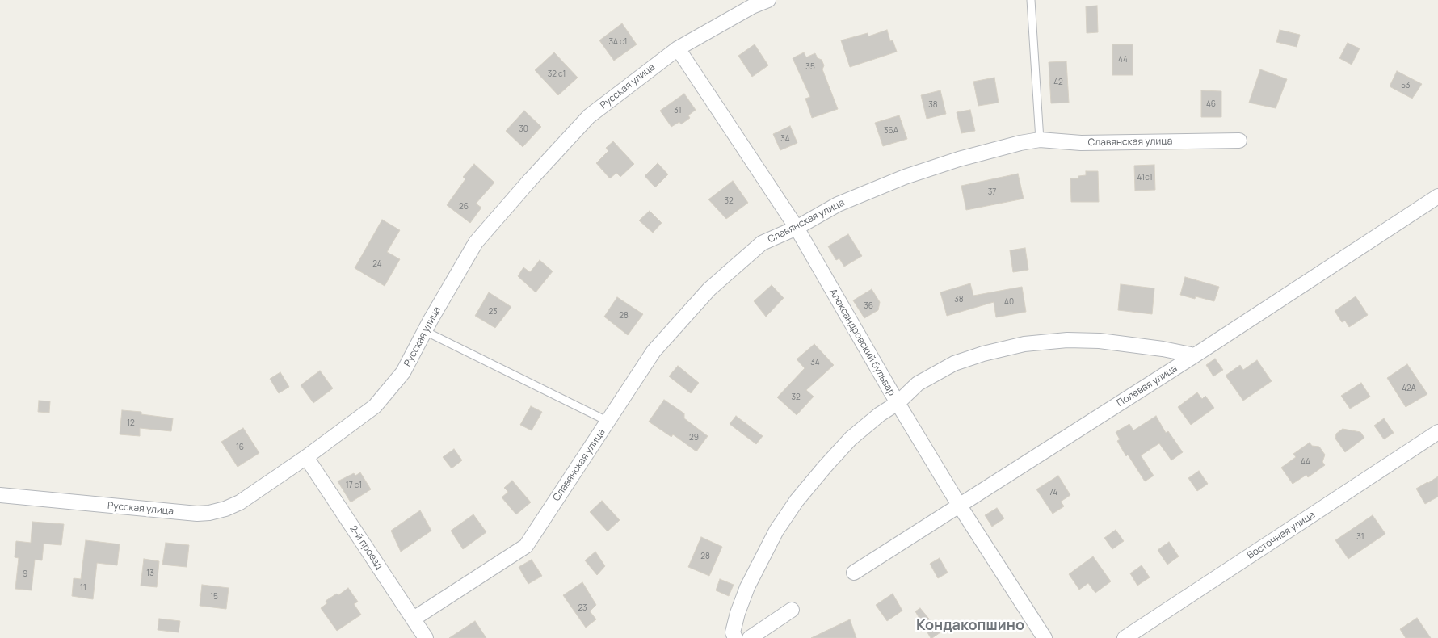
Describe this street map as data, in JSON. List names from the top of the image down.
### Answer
{
  "streets": {
    "street": [
      "Русская улица",
      "Славянская улица",
      "Александровский бульвар",
      "Полевая улица",
      "Восточная улица",
      "2-й проезд"
    ]
  },
  "crossings": [
    ["Русская улица", "Александровский бульвар"],
    ["Русская улица", "2-й проезд"],
    ["Славянская улица", "Александровский бульвар"],
    ["Славянская улица", "2-й проезд"],
    ["Александровский бульвар", "Полевая улица"]
  ],
  "districts": ["Кондакопшино"],
  "house_numbers": [
    "34 с1",
    "44",
    "35",
    "32 с1",
    "42",
    "53",
    "46",
    "38",
    "31",
    "30",
    "36А",
    "34",
    "41с1",
    "37",
    "32",
    "26",
    "24",
    "38",
    "40",
    "36",
    "23",
    "28",
    "34",
    "42А",
    "32",
    "12",
    "29",
    "16",
    "44",
    "17 с1",
    "74",
    "31",
    "28",
    "13",
    "9",
    "11",
    "15",
    "23"
  ]
}
